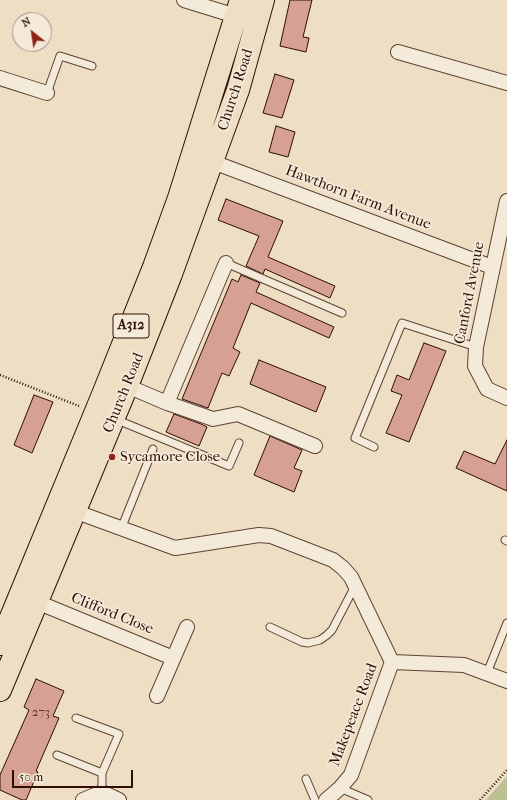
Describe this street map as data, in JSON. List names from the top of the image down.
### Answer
{
  "streets": {
    "highway": ["Church Road", "A312"],
    "street": [
      "Hawthorn Farm Avenue",
      "Canford Avenue",
      "Clifford Close",
      "Makepeace Road"
    ]
  },
  "crossings": [
    ["Church Road", "Hawthorn Farm Avenue"],
    ["Church Road", "Clifford Close"],
    ["Church Road", "Makepeace Road"],
    ["Hawthorn Farm Avenue", "Canford Avenue"]
  ],
  "places": ["Sycamore Close"],
  "house_numbers": ["273"],
  "scale_bar": "50 m",
  "north": "top left"
}
